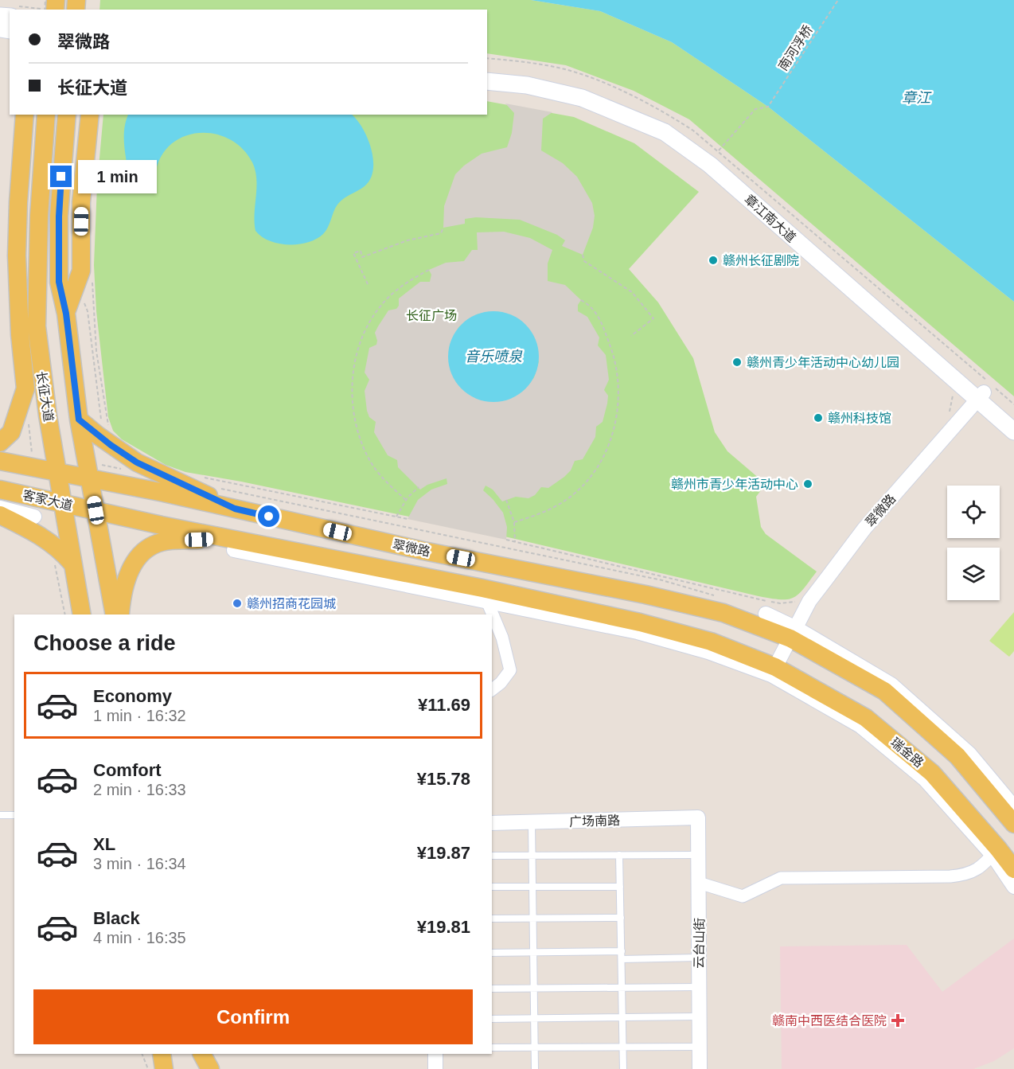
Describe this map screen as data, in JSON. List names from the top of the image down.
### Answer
{
  "streets": {
    "main road": [
      "章江南大道",
      "长征大道",
      "客家大道",
      "翠微路",
      "瑞金路"
    ],
    "street": ["广场南路", "云台山街"],
    "path": ["南河浮桥"]
  },
  "crossings": [
    ["章江南大道", "翠微路"],
    ["长征大道", "客家大道"],
    ["长征大道", "翠微路"],
    ["客家大道", "翠微路"],
    ["翠微路", "瑞金路"],
    ["广场南路", "云台山街"]
  ],
  "water": ["章江", "音乐喷泉"],
  "parks": ["长征广场"],
  "places": {
    "other": [
      "赣州长征剧院",
      "赣州青少年活动中心幼儿园",
      "赣州科技馆",
      "赣州市青少年活动中心",
      "赣州招商花园城"
    ],
    "health": ["赣南中西医结合医院"]
  },
  "page": {
    "banner": ["翠微路", "长征大道"],
    "bubble": "1 min",
    "heading": "Choose a ride",
    "list": [
      {
        "name": "Economy",
        "note": "1 min · 16:32",
        "value": "¥11.69"
      },
      {
        "name": "Comfort",
        "note": "2 min · 16:33",
        "value": "¥15.78"
      },
      {
        "name": "XL",
        "note": "3 min · 16:34",
        "value": "¥19.87"
      },
      {
        "name": "Black",
        "note": "4 min · 16:35",
        "value": "¥19.81"
      }
    ],
    "buttons": "Confirm"
  }
}
